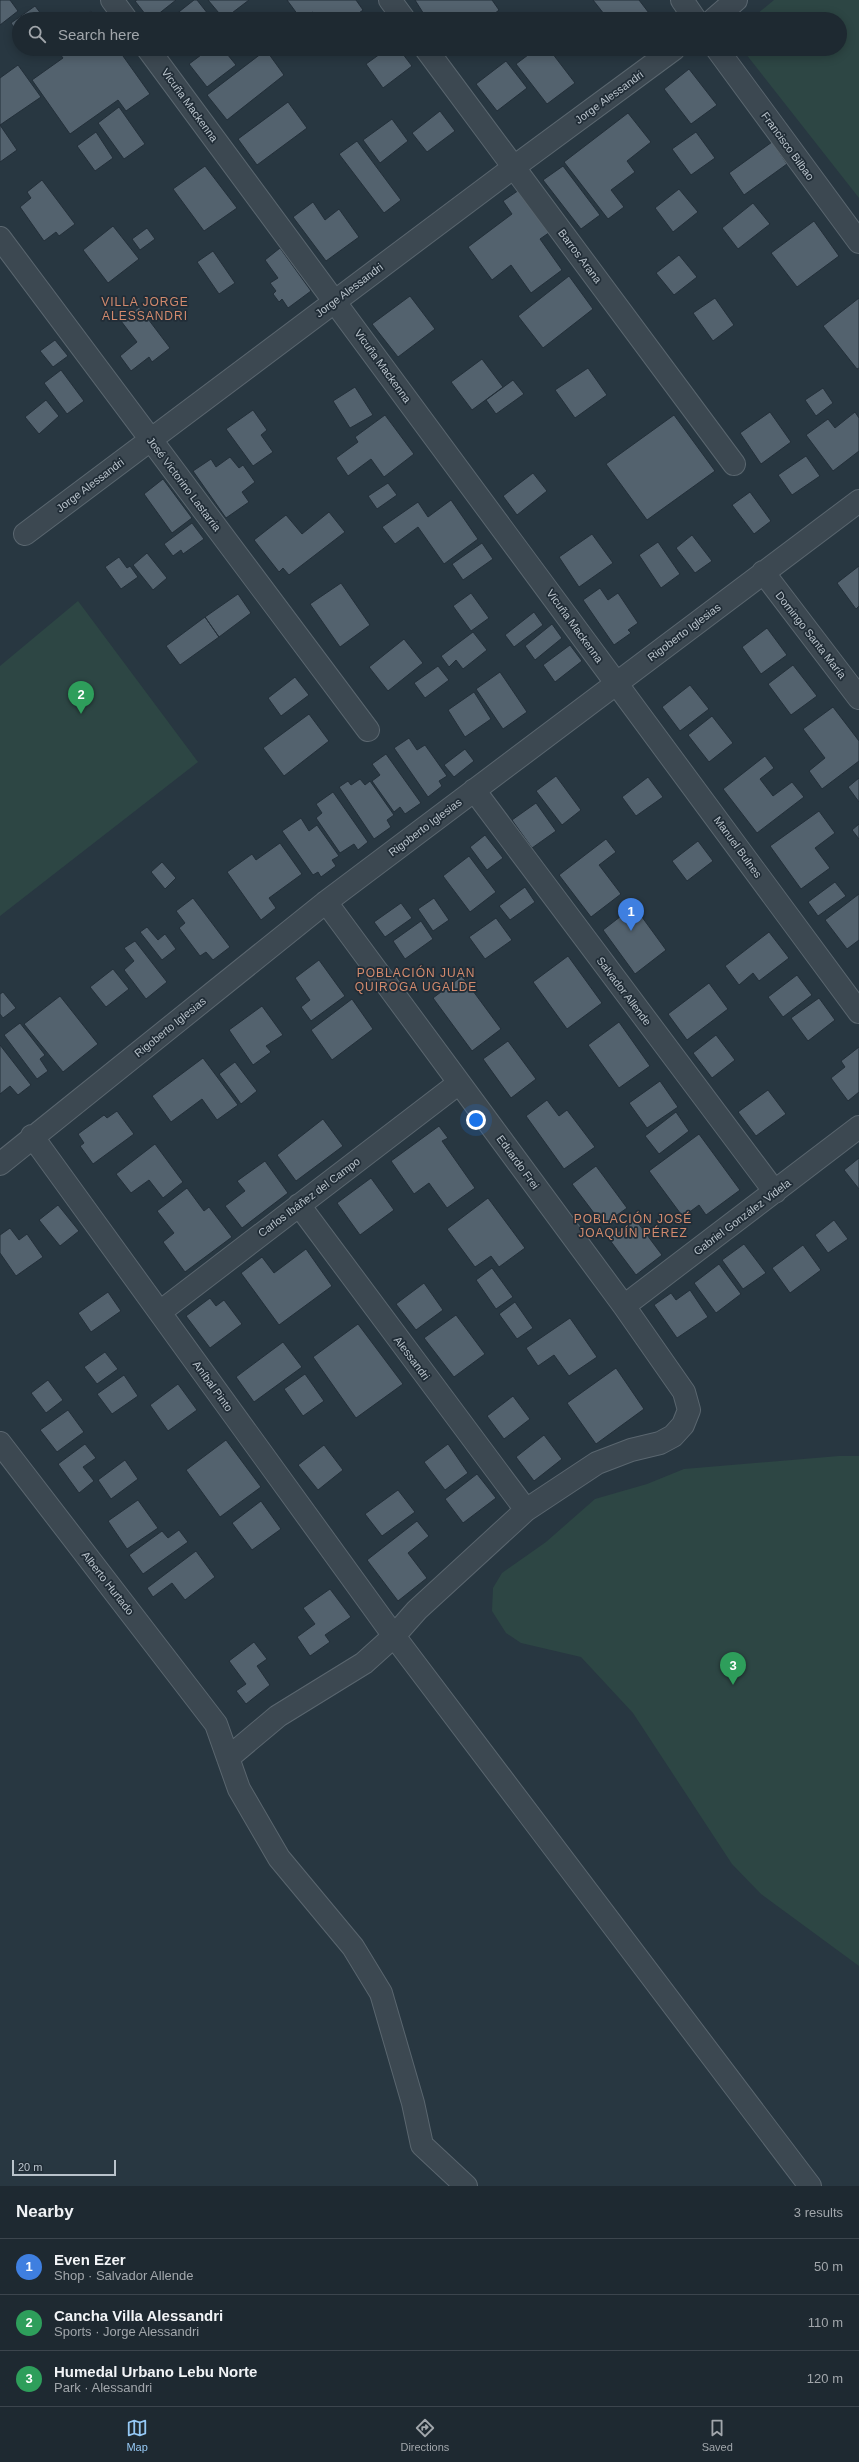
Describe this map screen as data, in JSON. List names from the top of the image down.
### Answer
{
  "streets": {
    "street": [
      "Jorge Alessandri",
      "Vicuña Mackenna",
      "Francisco Bilbao",
      "Barros Arana",
      "José Victorino Lastarria",
      "Rigoberto Iglesias",
      "Domingo Santa María",
      "Manuel Bulnes",
      "Salvador Allende",
      "Eduardo Frei",
      "Carlos Ibáñez del Campo",
      "Gabriel González Videla",
      "Alessandri",
      "Aníbal Pinto",
      "Alberto Hurtado"
    ]
  },
  "crossings": [
    ["Jorge Alessandri", "Vicuña Mackenna"],
    ["Jorge Alessandri", "Barros Arana"],
    ["Jorge Alessandri", "José Victorino Lastarria"],
    ["Vicuña Mackenna", "Rigoberto Iglesias"],
    ["Vicuña Mackenna", "Manuel Bulnes"],
    ["Rigoberto Iglesias", "Domingo Santa María"],
    ["Rigoberto Iglesias", "Manuel Bulnes"],
    ["Rigoberto Iglesias", "Salvador Allende"],
    ["Rigoberto Iglesias", "Eduardo Frei"],
    ["Rigoberto Iglesias", "Aníbal Pinto"],
    ["Salvador Allende", "Gabriel González Videla"],
    ["Eduardo Frei", "Carlos Ibáñez del Campo"],
    ["Eduardo Frei", "Gabriel González Videla"],
    ["Eduardo Frei", "Alessandri"],
    ["Eduardo Frei", "Aníbal Pinto"],
    ["Eduardo Frei", "Alberto Hurtado"],
    ["Carlos Ibáñez del Campo", "Alessandri"],
    ["Carlos Ibáñez del Campo", "Aníbal Pinto"]
  ],
  "districts": ["VILLA JORGE ALESSANDRI", "POBLACIÓN JUAN QUIROGA UGALDE", "POBLACIÓN JOSÉ JOAQUÍN PÉREZ"],
  "scale_bar": "20 m",
  "page": {
    "search": "Search here",
    "pins": ["2", "1", "3"],
    "scale": "20 m",
    "heading": ["Nearby", "3 results"],
    "list": [
      {
        "mark": "1",
        "name": "Even Ezer",
        "note": "Shop · Salvador Allende",
        "value": "50 m"
      },
      {
        "mark": "2",
        "name": "Cancha Villa Alessandri",
        "note": "Sports · Jorge Alessandri",
        "value": "110 m"
      },
      {
        "mark": "3",
        "name": "Humedal Urbano Lebu Norte",
        "note": "Park · Alessandri",
        "value": "120 m"
      }
    ],
    "nav": ["Map", "Directions", "Saved"]
  }
}
